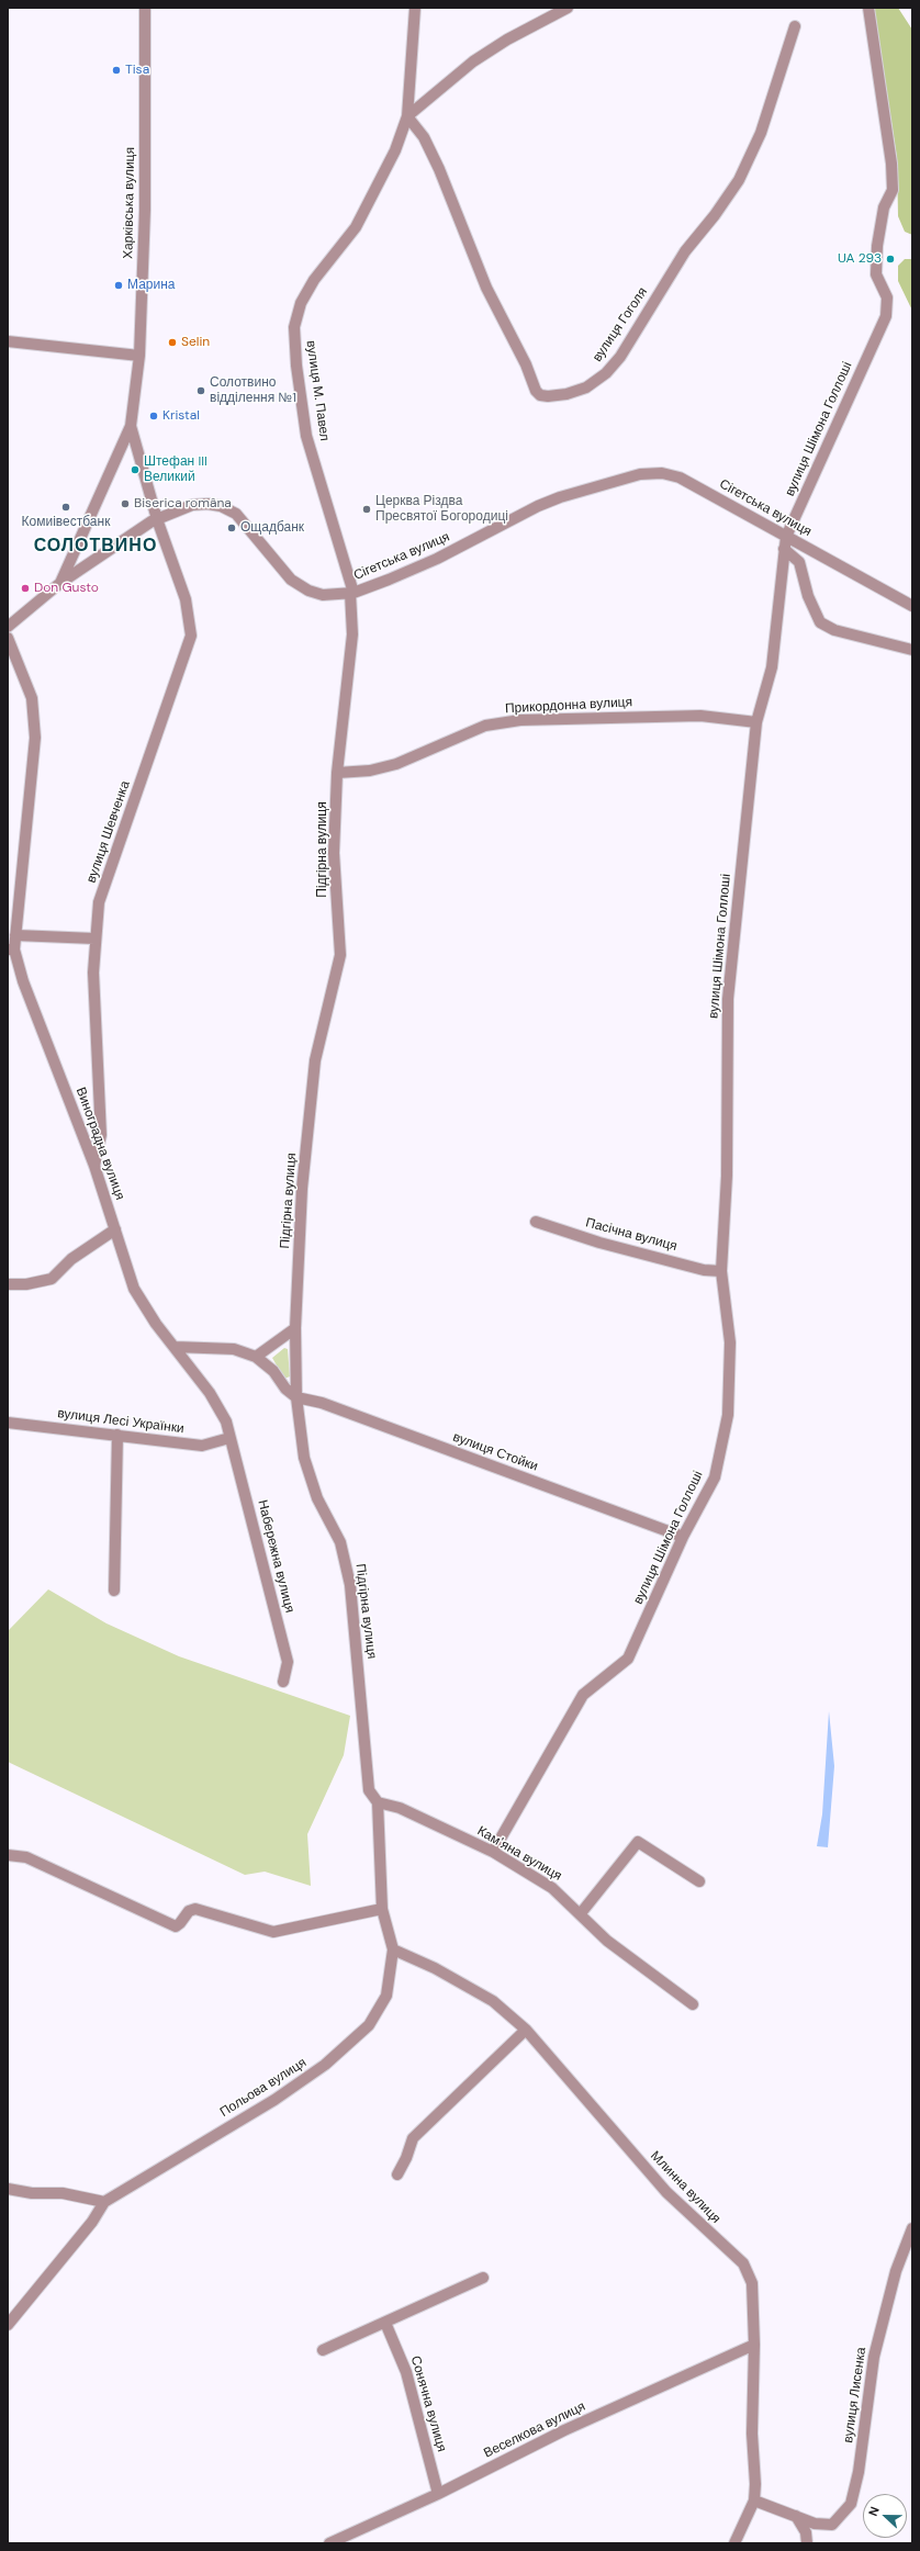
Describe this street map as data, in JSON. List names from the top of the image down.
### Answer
{
  "streets": {
    "street": [
      "Харківська вулиця",
      "вулиця Гоголя",
      "вулиця М. Павел",
      "вулиця Шімона Голлоші",
      "Сігетська вулиця",
      "Прикордонна вулиця",
      "вулиця Шевченка",
      "Підгірна вулиця",
      "Виноградна вулиця",
      "Пасічна вулиця",
      "вулиця Лесі Українки",
      "вулиця Стойки",
      "Набережна вулиця",
      "Камʼяна вулиця",
      "Польова вулиця",
      "Млинна вулиця",
      "вулиця Лисенка",
      "Сонячна вулиця",
      "Веселкова вулиця"
    ]
  },
  "crossings": [
    ["Харківська вулиця", "Сігетська вулиця"],
    ["Харківська вулиця", "вулиця Шевченка"],
    ["вулиця Гоголя", "вулиця М. Павел"],
    ["вулиця М. Павел", "Сігетська вулиця"],
    ["вулиця М. Павел", "Підгірна вулиця"],
    ["вулиця Шімона Голлоші", "Сігетська вулиця"],
    ["вулиця Шімона Голлоші", "Прикордонна вулиця"],
    ["вулиця Шімона Голлоші", "Пасічна вулиця"],
    ["вулиця Шімона Голлоші", "вулиця Стойки"],
    ["вулиця Шімона Голлоші", "Камʼяна вулиця"],
    ["Сігетська вулиця", "вулиця Шевченка"],
    ["Сігетська вулиця", "Підгірна вулиця"],
    ["Прикордонна вулиця", "Підгірна вулиця"],
    ["вулиця Шевченка", "Виноградна вулиця"],
    ["Підгірна вулиця", "вулиця Стойки"],
    ["Підгірна вулиця", "Камʼяна вулиця"],
    ["Підгірна вулиця", "Польова вулиця"],
    ["Виноградна вулиця", "вулиця Лесі Українки"],
    ["Виноградна вулиця", "Набережна вулиця"],
    ["вулиця Лесі Українки", "Набережна вулиця"],
    ["Камʼяна вулиця", "Польова вулиця"],
    ["Польова вулиця", "Млинна вулиця"],
    ["Млинна вулиця", "вулиця Лисенка"],
    ["Млинна вулиця", "Веселкова вулиця"],
    ["Сонячна вулиця", "Веселкова вулиця"]
  ],
  "districts": ["СОЛОТВИНО"],
  "places": [
    "Tisa",
    "UA 293",
    "Марина",
    "Selin",
    "Солотвино відділення №1",
    "Kristal",
    "Штефан III Великий",
    "Biserica româna",
    "Комиівестбанк",
    "Церква Різдва Пресвятої Богородиці",
    "Ощадбанк",
    "Don Gusto"
  ],
  "north": "left"
}
